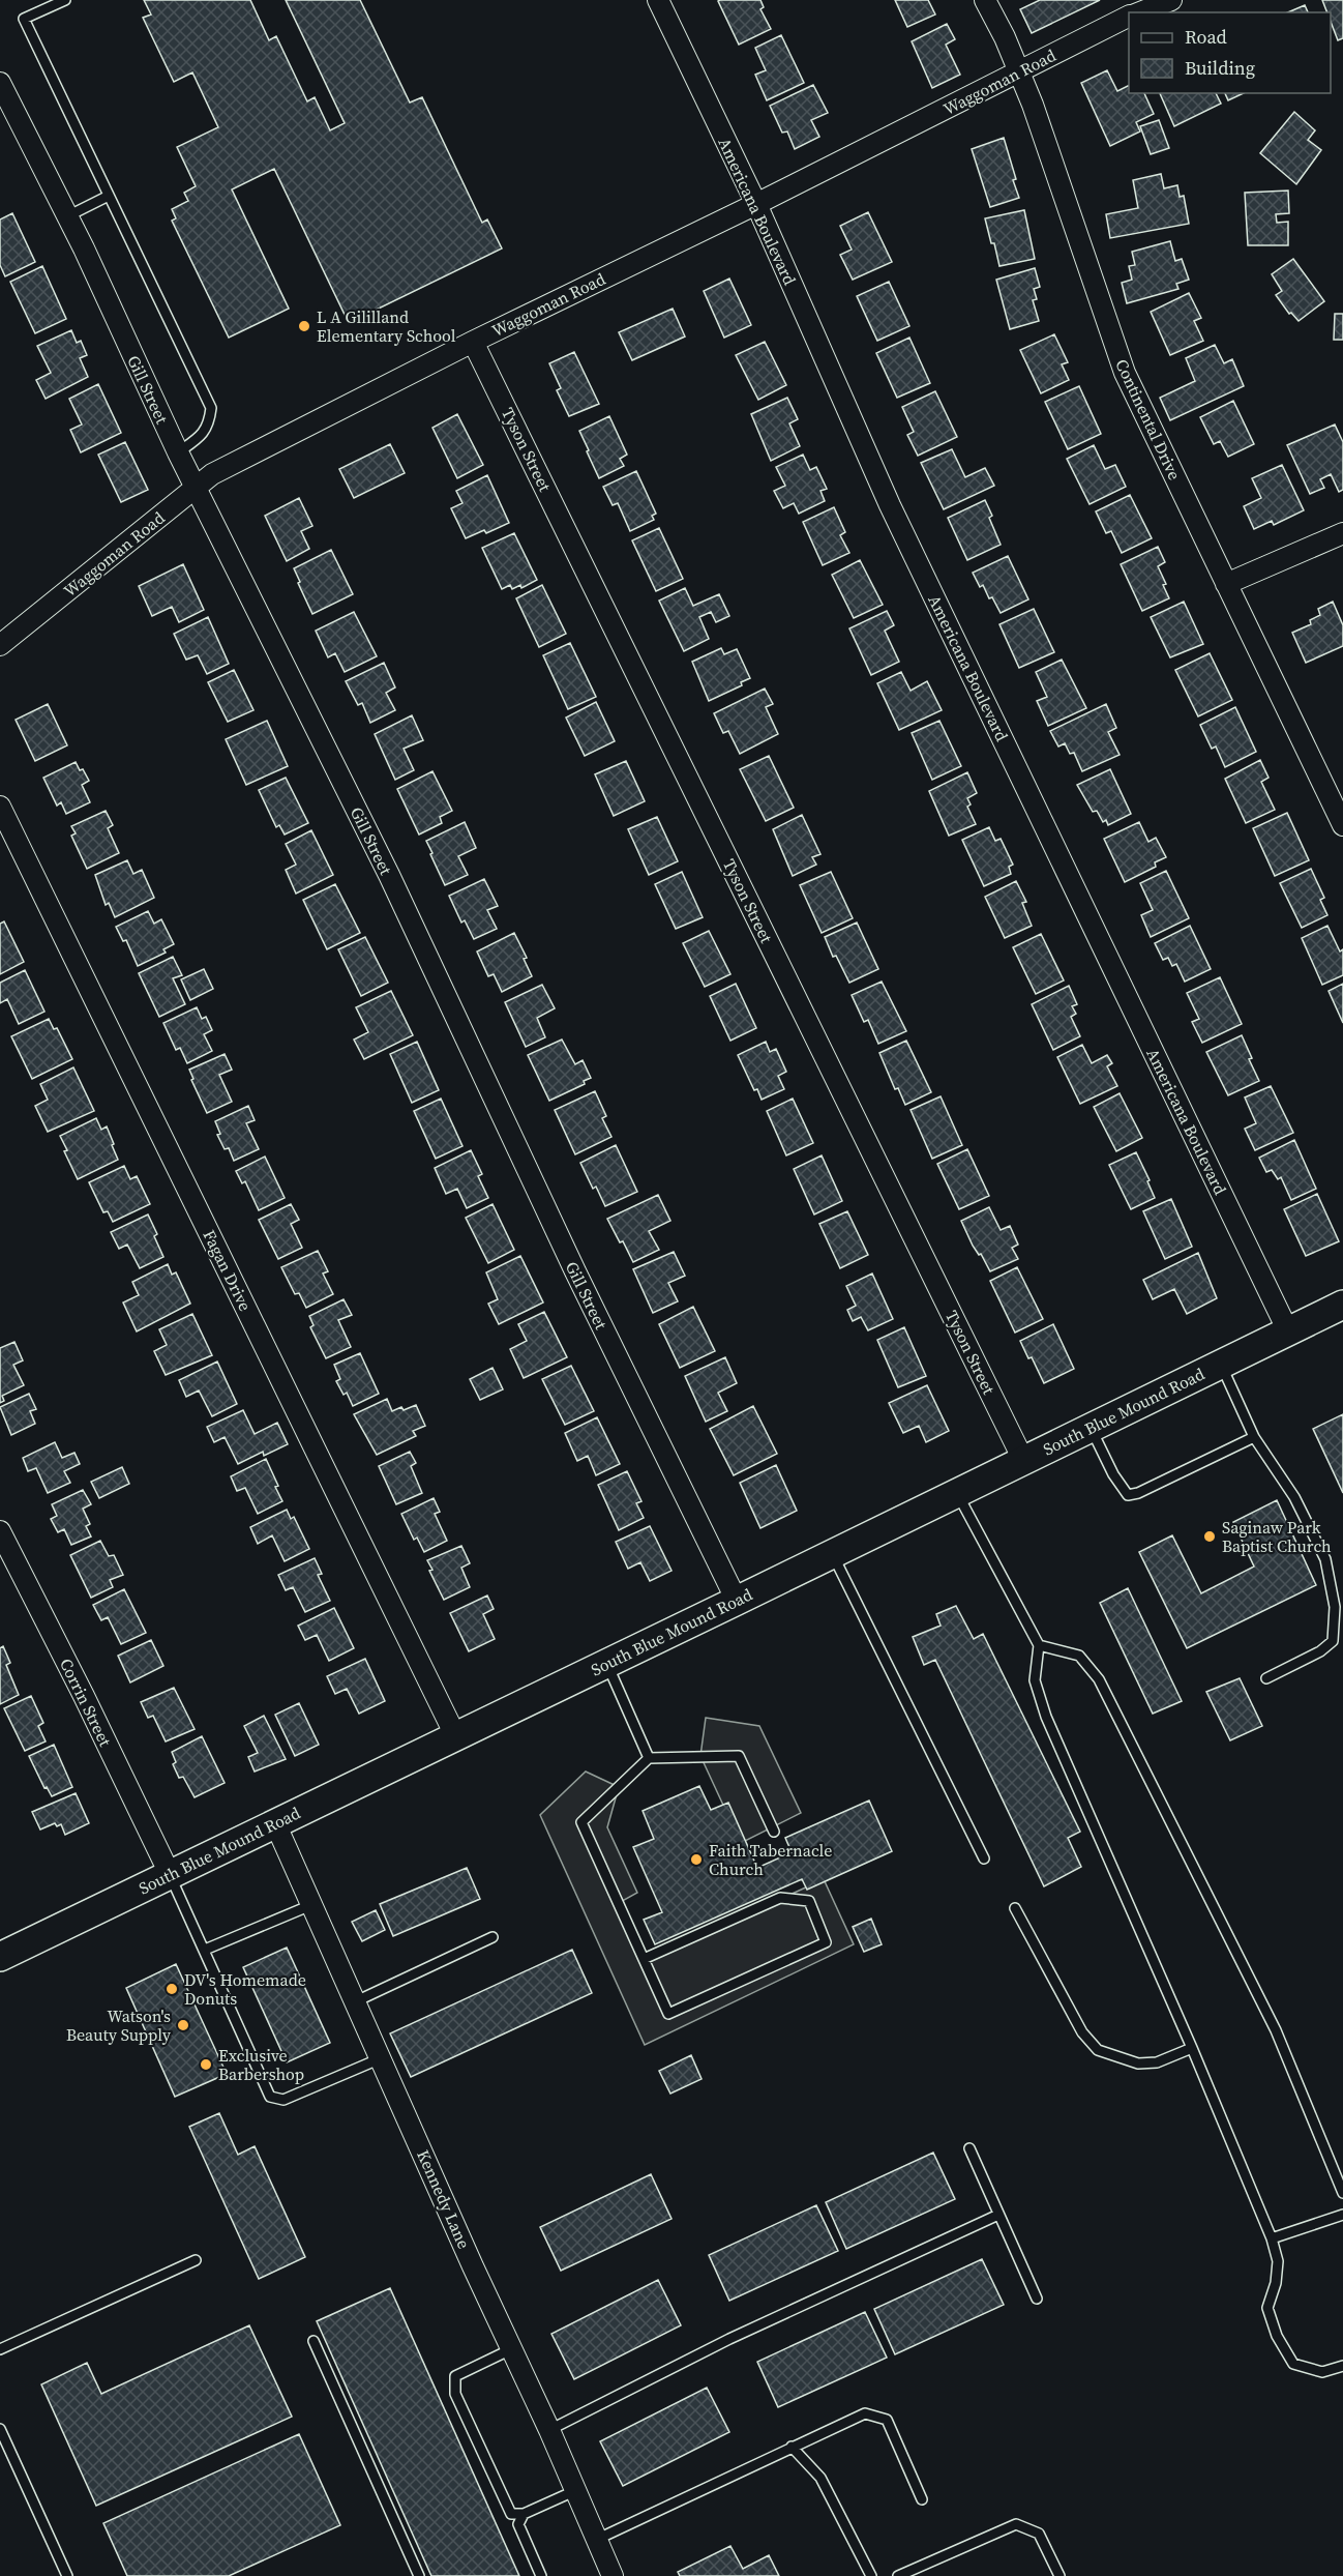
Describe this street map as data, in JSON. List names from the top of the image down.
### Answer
{
  "streets": {
    "main road": ["South Blue Mound Road"],
    "street": [
      "Waggoman Road",
      "Americana Boulevard",
      "Gill Street",
      "Continental Drive",
      "Tyson Street",
      "Fagan Drive",
      "Corrin Street",
      "Kennedy Lane"
    ]
  },
  "crossings": [
    ["Waggoman Road", "Americana Boulevard"],
    ["Waggoman Road", "Gill Street"],
    ["Waggoman Road", "Continental Drive"],
    ["Waggoman Road", "Tyson Street"],
    ["Americana Boulevard", "South Blue Mound Road"],
    ["Gill Street", "South Blue Mound Road"],
    ["Tyson Street", "South Blue Mound Road"],
    ["Fagan Drive", "South Blue Mound Road"],
    ["South Blue Mound Road", "Corrin Street"],
    ["South Blue Mound Road", "Kennedy Lane"]
  ],
  "places": [
    "L A Gililland Elementary School",
    "Saginaw Park Baptist Church",
    "Faith Tabernacle Church",
    "DV's Homemade Donuts",
    "Watson's Beauty Supply",
    "Exclusive Barbershop"
  ],
  "legend": ["Road", "Building"]
}
